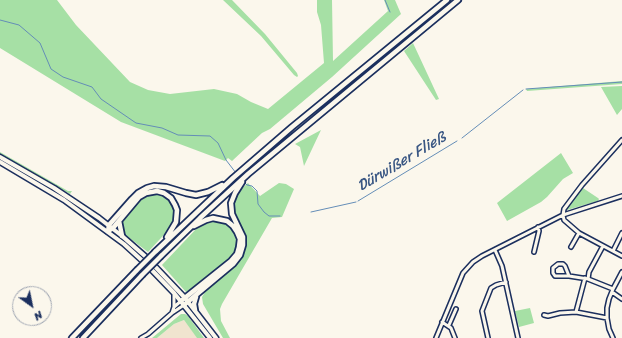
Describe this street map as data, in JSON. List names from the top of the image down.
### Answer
{
  "water": ["Dürwißer Fließ"],
  "north": "bottom right"
}
